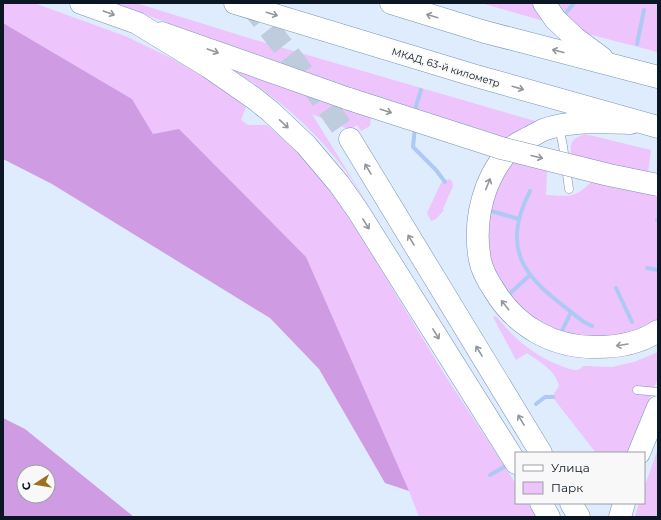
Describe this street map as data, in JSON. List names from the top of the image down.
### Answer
{
  "streets": {
    "main road": ["МКАД, 63-й километр"]
  },
  "legend": ["Улица", "Парк"],
  "north": "left"
}
